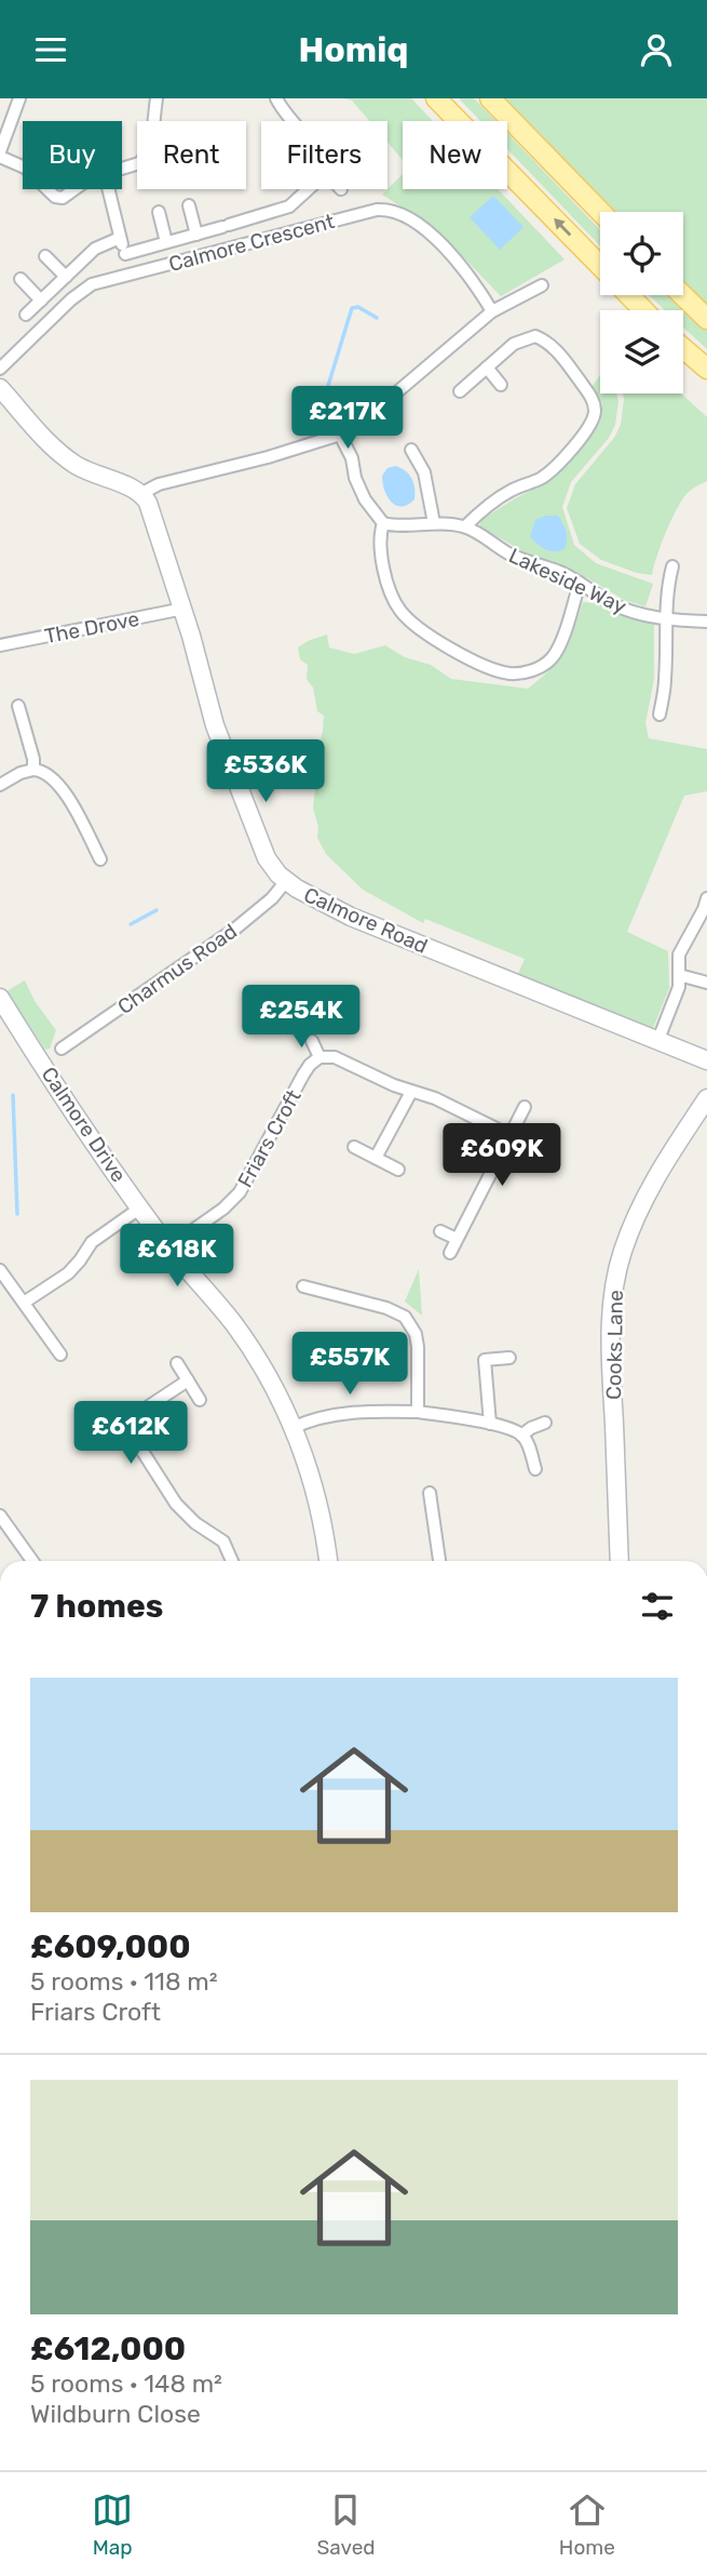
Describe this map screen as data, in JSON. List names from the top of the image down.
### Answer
{
  "streets": {
    "street": [
      "Calmore Crescent",
      "Lakeside Way",
      "The Drove",
      "Calmore Road",
      "Charmus Road",
      "Calmore Drive",
      "Friars Croft",
      "Cooks Lane"
    ]
  },
  "crossings": [
    ["The Drove", "Calmore Road"],
    ["Calmore Road", "Charmus Road"],
    ["Calmore Drive", "Friars Croft"]
  ],
  "page": {
    "header": "Homiq",
    "chip": [
      "Buy",
      "Rent",
      "Filters",
      "New"
    ],
    "price": [
      "£217K",
      "£536K",
      "£254K",
      "£609K",
      "£618K",
      "£557K",
      "£612K"
    ],
    "heading": "7 homes",
    "list": [
      {
        "name": "£609,000",
        "note": "5 rooms · 118 m² · Friars Croft"
      },
      {
        "name": "£612,000",
        "note": "5 rooms · 148 m² · Wildburn Close"
      }
    ],
    "tabs": ["Map", "Saved", "Home"]
  }
}
